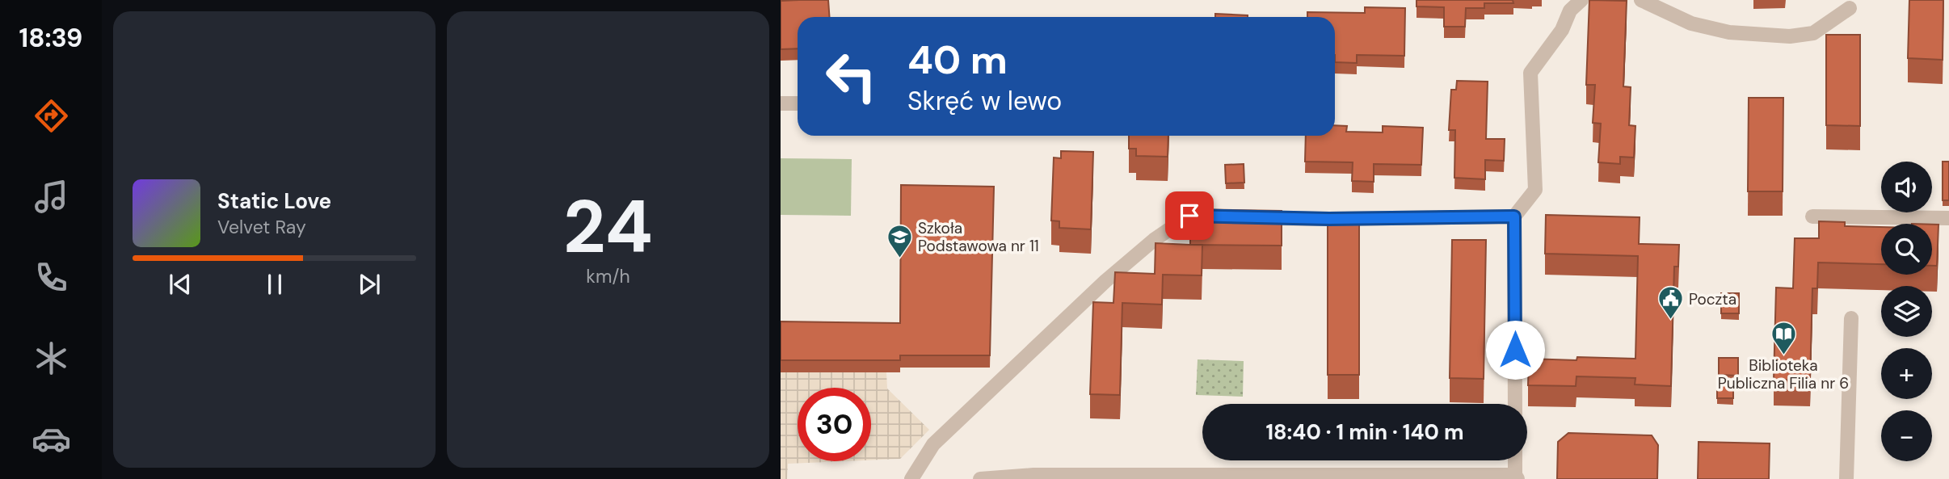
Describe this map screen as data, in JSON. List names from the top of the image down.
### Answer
{
  "places": {
    "school or university": ["Szkoła Podstawowa nr 11"],
    "public building": ["Poczta"],
    "library": ["Biblioteka Publiczna Filia nr 6"]
  },
  "page": {
    "tabs": "18:39",
    "tile": ["24", "km/h"],
    "turn": ["40 m", "Skręć w lewo"],
    "map_buttons": ["+", "−"],
    "song": ["Static Love", "Velvet Ray"],
    "limit": "30",
    "trip": "18:40 · 1 min · 140 m"
  }
}
